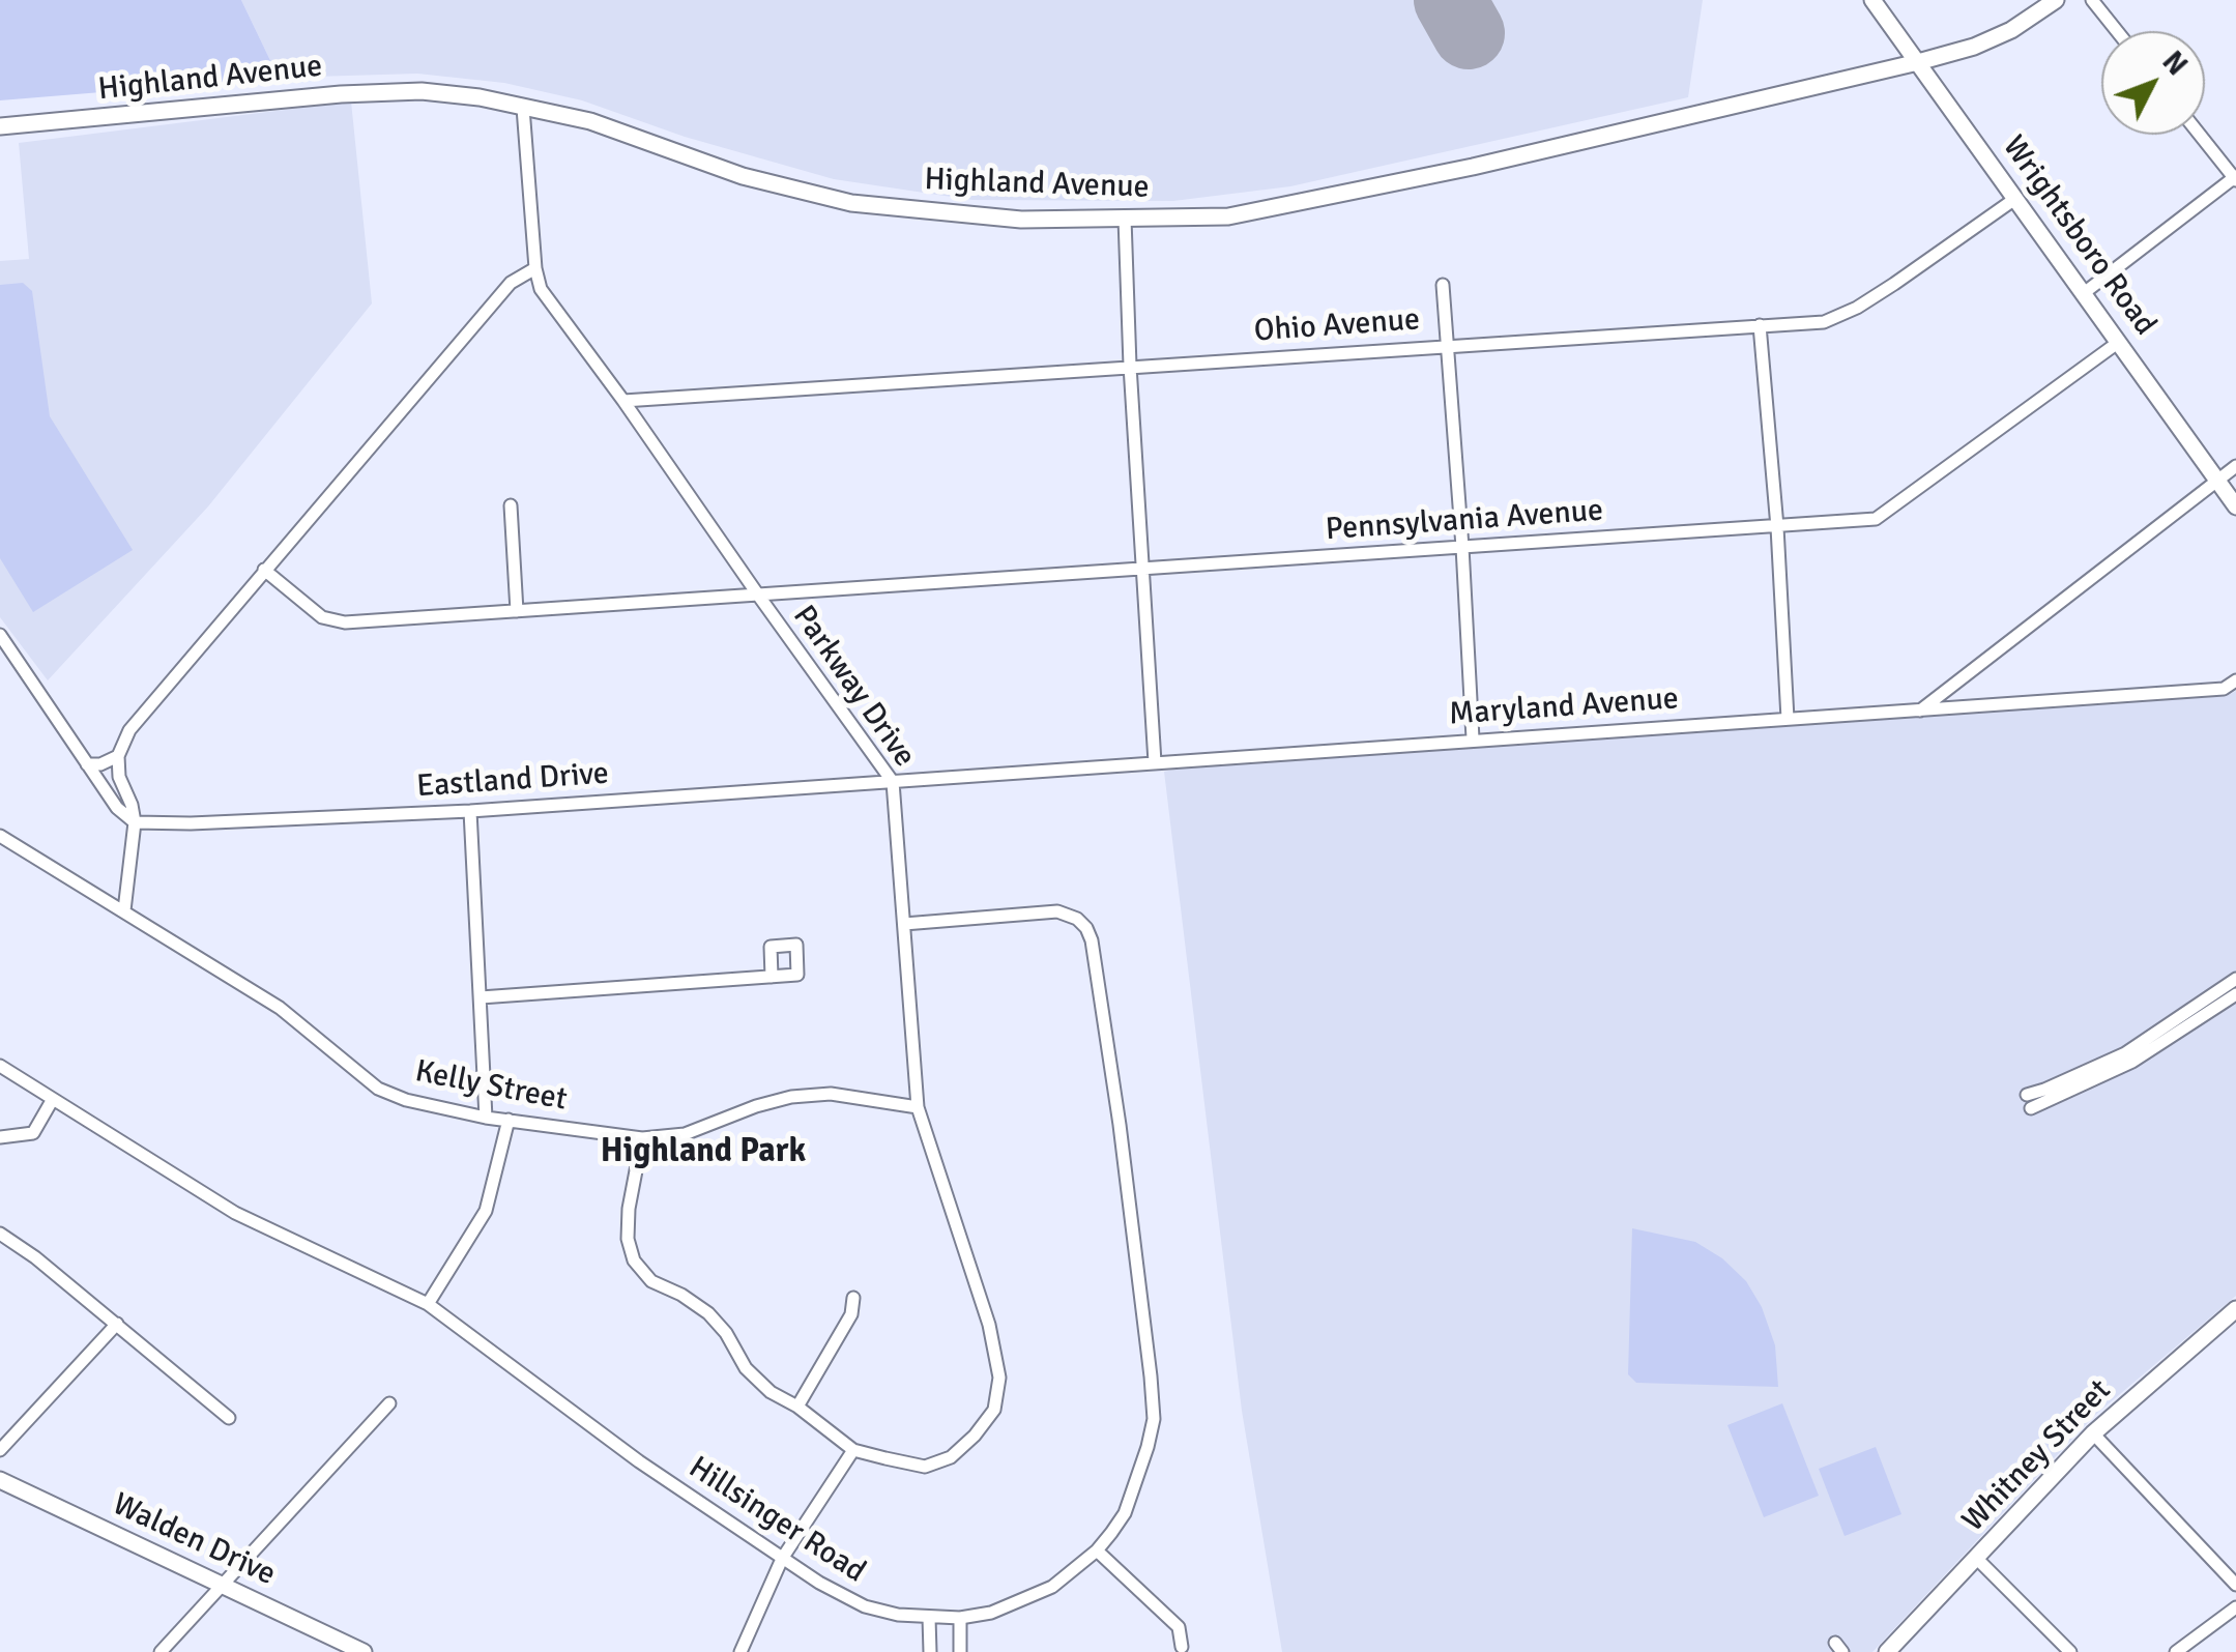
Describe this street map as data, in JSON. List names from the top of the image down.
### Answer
{
  "streets": {
    "main road": [
      "Highland Avenue",
      "Wrightsboro Road",
      "Whitney Street",
      "Walden Drive"
    ],
    "street": [
      "Ohio Avenue",
      "Pennsylvania Avenue",
      "Parkway Drive",
      "Maryland Avenue",
      "Eastland Drive",
      "Kelly Street",
      "Hillsinger Road"
    ]
  },
  "crossings": [
    ["Highland Avenue", "Wrightsboro Road"],
    ["Highland Avenue", "Parkway Drive"],
    ["Wrightsboro Road", "Ohio Avenue"],
    ["Wrightsboro Road", "Pennsylvania Avenue"],
    ["Ohio Avenue", "Parkway Drive"],
    ["Pennsylvania Avenue", "Parkway Drive"],
    ["Parkway Drive", "Maryland Avenue"],
    ["Parkway Drive", "Eastland Drive"],
    ["Parkway Drive", "Kelly Street"],
    ["Parkway Drive", "Hillsinger Road"],
    ["Maryland Avenue", "Eastland Drive"]
  ],
  "districts": ["Highland Park"],
  "north": "top right"
}
